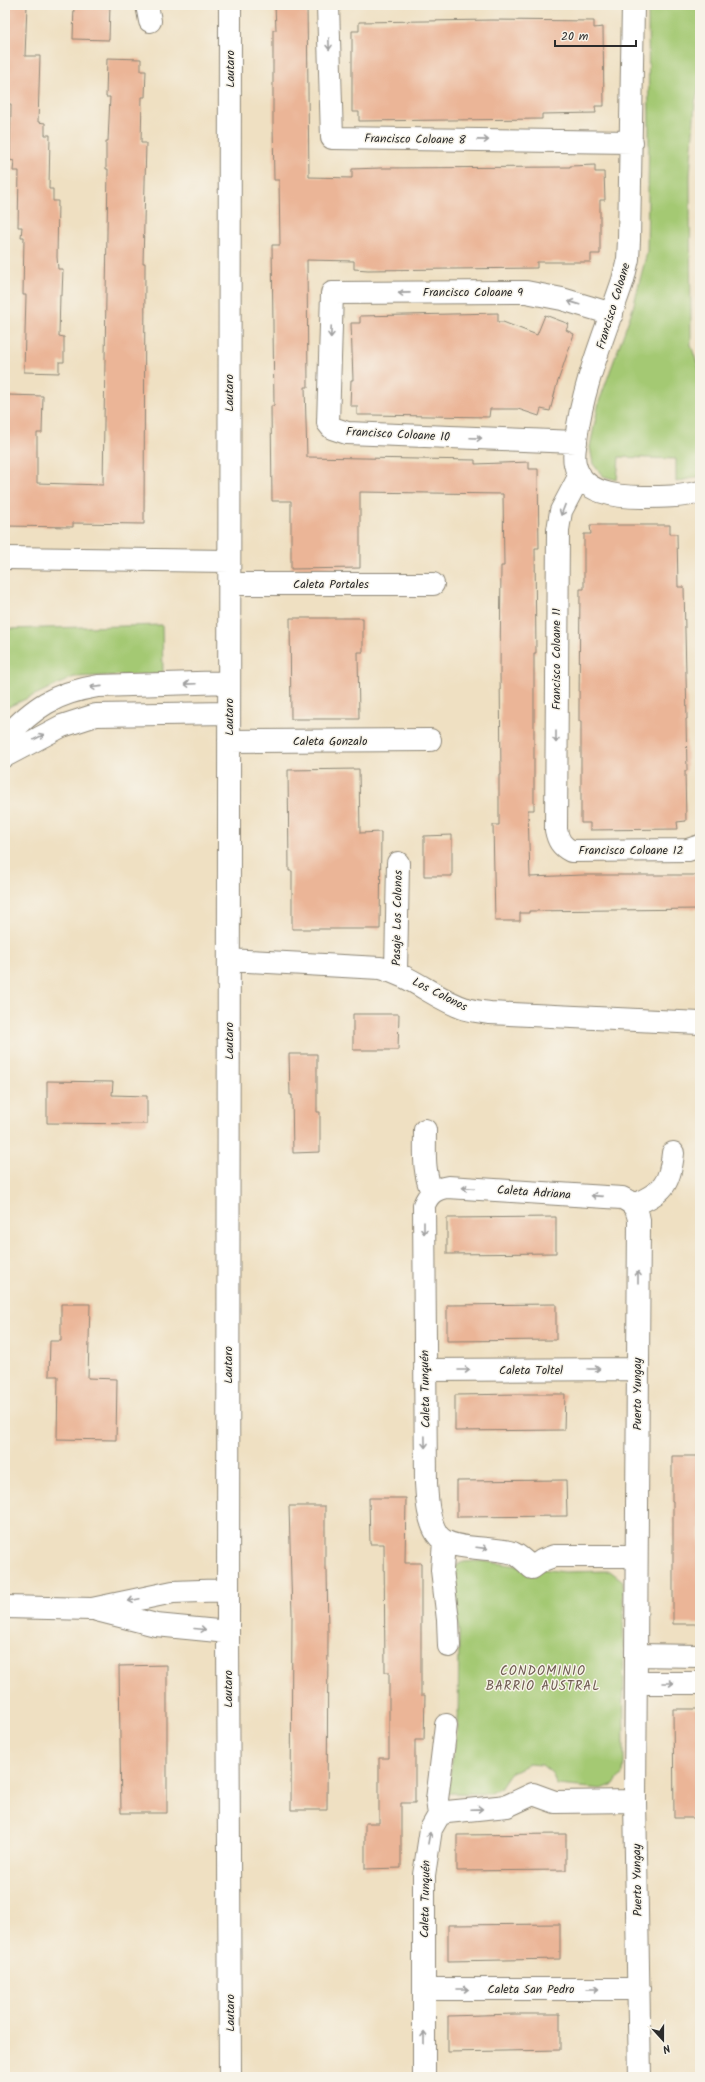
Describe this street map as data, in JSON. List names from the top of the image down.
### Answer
{
  "streets": {
    "street": [
      "Lautaro",
      "Francisco Coloane 8",
      "Francisco Coloane 9",
      "Francisco Coloane",
      "Francisco Coloane 10",
      "Caleta Portales",
      "Francisco Coloane 11",
      "Caleta Gonzalo",
      "Francisco Coloane 12",
      "Pasaje Los Colonos",
      "Los Colonos",
      "Caleta Adriana",
      "Caleta Toltel",
      "Caleta Tunquén",
      "Puerto Yungay",
      "Caleta San Pedro"
    ]
  },
  "crossings": [
    ["Lautaro", "Caleta Portales"],
    ["Lautaro", "Caleta Gonzalo"],
    ["Lautaro", "Los Colonos"],
    ["Francisco Coloane 8", "Francisco Coloane"],
    ["Francisco Coloane 9", "Francisco Coloane"],
    ["Francisco Coloane 9", "Francisco Coloane 10"],
    ["Francisco Coloane", "Francisco Coloane 10"],
    ["Francisco Coloane", "Francisco Coloane 11"],
    ["Francisco Coloane 11", "Francisco Coloane 12"],
    ["Pasaje Los Colonos", "Los Colonos"],
    ["Caleta Adriana", "Caleta Tunquén"],
    ["Caleta Adriana", "Puerto Yungay"],
    ["Caleta Toltel", "Caleta Tunquén"],
    ["Caleta Toltel", "Puerto Yungay"],
    ["Caleta Tunquén", "Caleta San Pedro"],
    ["Puerto Yungay", "Caleta San Pedro"]
  ],
  "one_way": ["Francisco Coloane 9", "Francisco Coloane 11", "Caleta Adriana"],
  "districts": ["CONDOMINIO BARRIO AUSTRAL"],
  "scale_bar": "20 m",
  "north": "bottom"
}
